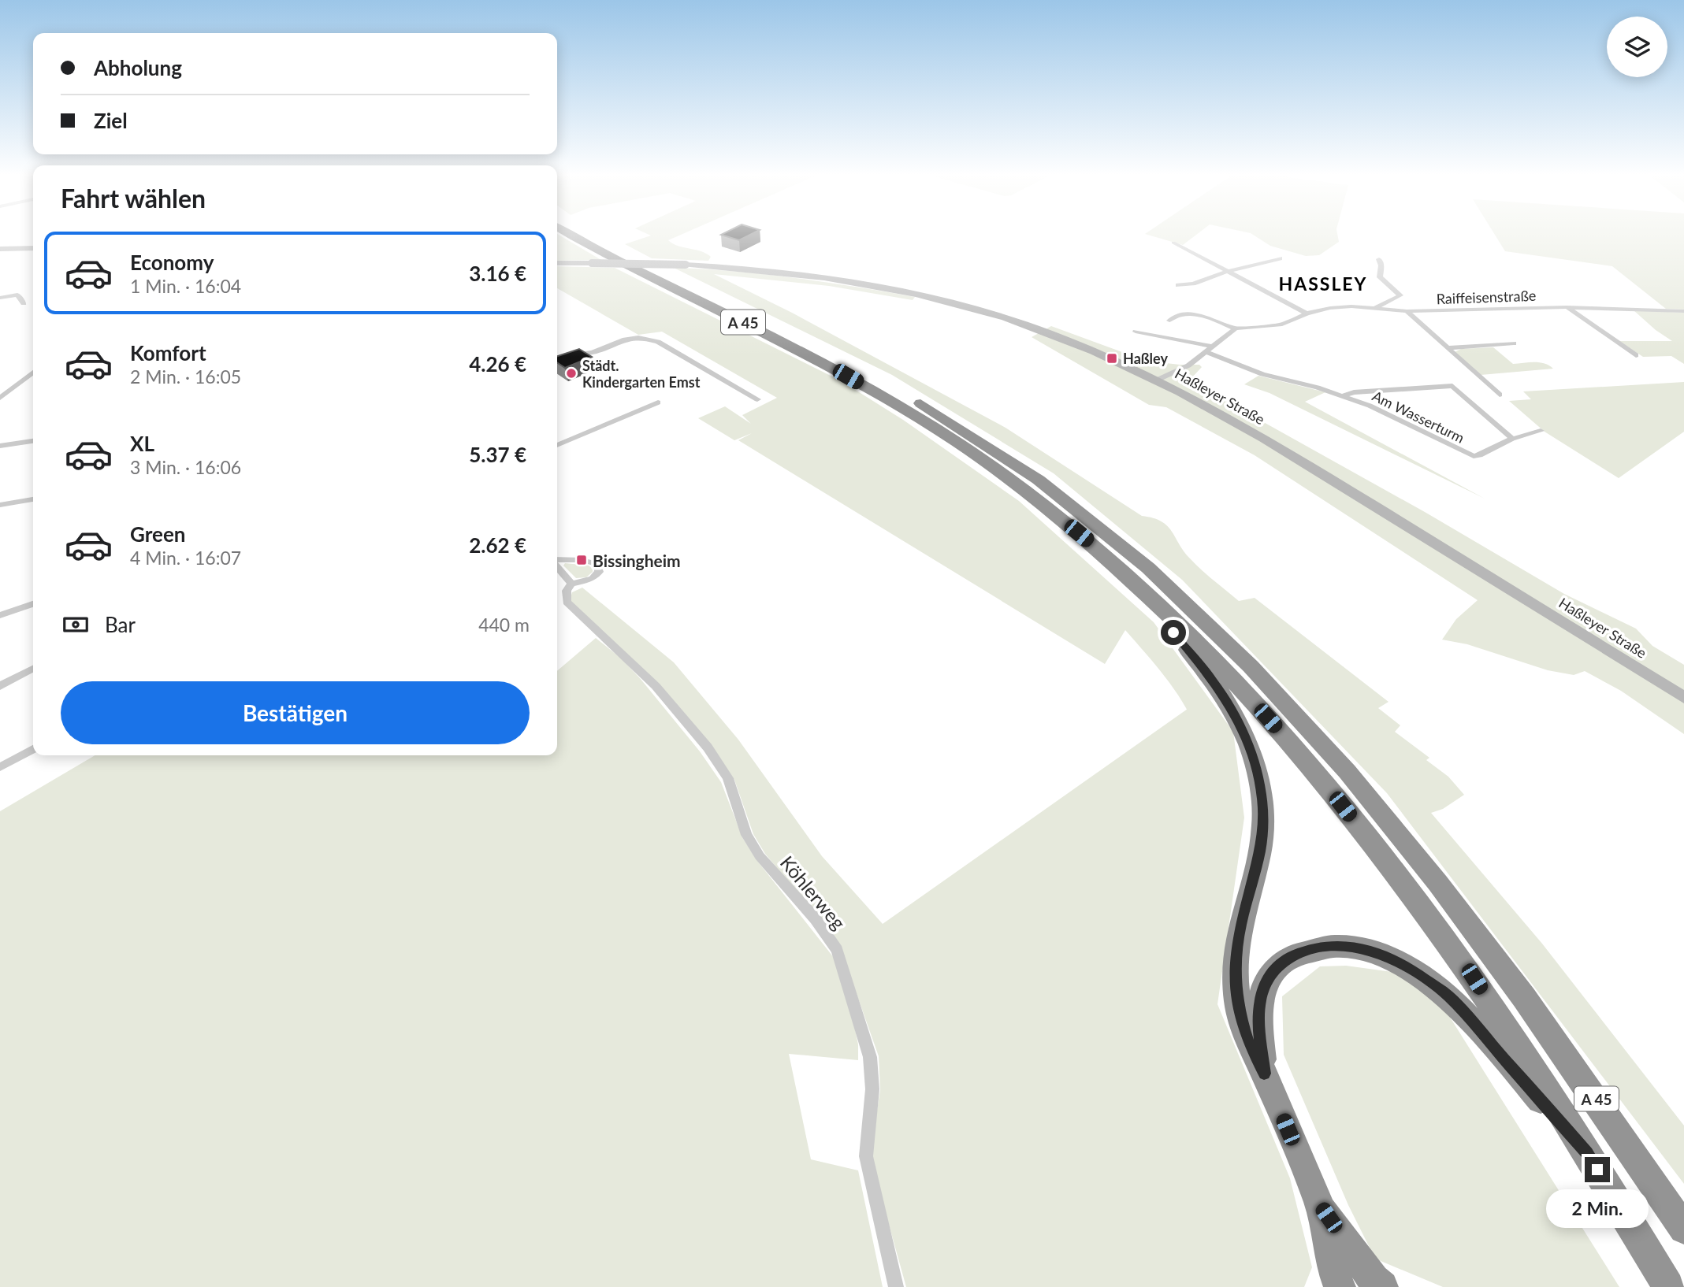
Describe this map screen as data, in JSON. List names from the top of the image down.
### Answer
{
  "streets": {
    "highway": ["A 45"],
    "main road": ["Haßleyer Straße"],
    "street": ["Raiffeisenstraße", "Am Wasserturm", "Köhlerweg"]
  },
  "districts": ["HASSLEY"],
  "places": {
    "transit": ["Haßley", "Bissingheim"],
    "other": ["Städt. Kindergarten Emst"]
  },
  "page": {
    "banner": ["Abholung", "Ziel"],
    "heading": "Fahrt wählen",
    "list": [
      {
        "name": "Economy",
        "note": "1 Min. · 16:04",
        "value": "3.16 €"
      },
      {
        "name": "Komfort",
        "note": "2 Min. · 16:05",
        "value": "4.26 €"
      },
      {
        "name": "XL",
        "note": "3 Min. · 16:06",
        "value": "5.37 €"
      },
      {
        "name": "Green",
        "note": "4 Min. · 16:07",
        "value": "2.62 €"
      }
    ],
    "pay": ["Bar", "440 m"],
    "buttons": "Bestätigen",
    "bubble": "2 Min."
  }
}
